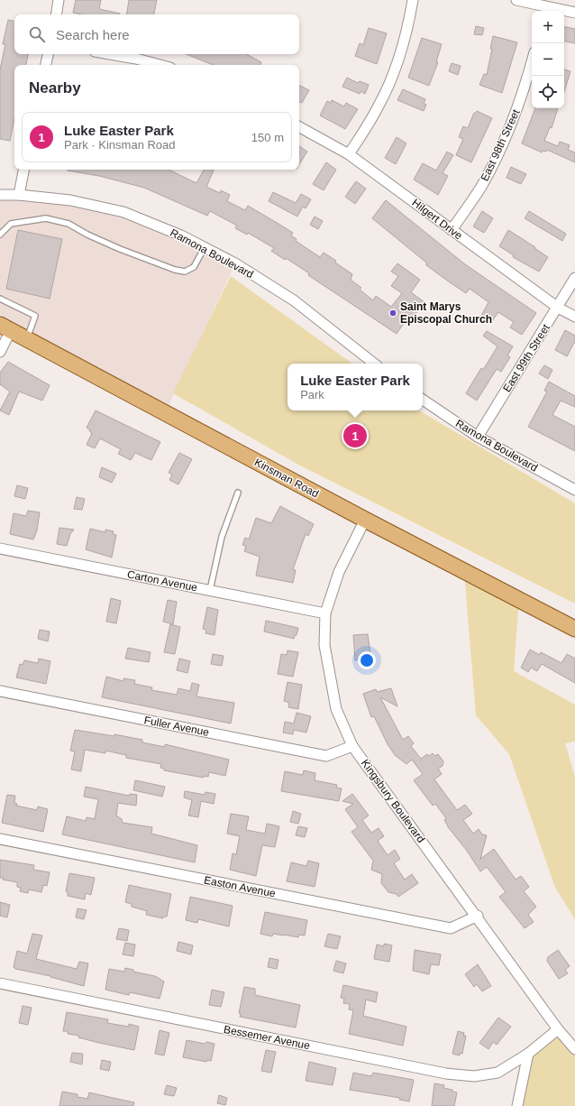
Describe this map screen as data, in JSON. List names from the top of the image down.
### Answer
{
  "streets": {
    "main road": ["Kinsman Road"],
    "street": [
      "East 98th Street",
      "Hilgert Drive",
      "Ramona Boulevard",
      "East 99th Street",
      "Carton Avenue",
      "Fuller Avenue",
      "Kingsbury Boulevard",
      "Easton Avenue",
      "Bessemer Avenue"
    ]
  },
  "crossings": [
    ["East 98th Street", "Hilgert Drive"],
    ["Hilgert Drive", "East 99th Street"],
    ["Ramona Boulevard", "East 99th Street"],
    ["Kinsman Road", "Kingsbury Boulevard"],
    ["Carton Avenue", "Kingsbury Boulevard"],
    ["Fuller Avenue", "Kingsbury Boulevard"],
    ["Kingsbury Boulevard", "Easton Avenue"],
    ["Kingsbury Boulevard", "Bessemer Avenue"]
  ],
  "places": ["Saint Marys Episcopal Church"],
  "page": {
    "map_buttons": ["+", "−"],
    "search": "Search here",
    "heading": "Nearby",
    "list": [
      {
        "mark": "1",
        "name": "Luke Easter Park",
        "note": "Park · Kinsman Road",
        "value": "150 m"
      }
    ],
    "popup": ["Luke Easter Park", "Park"],
    "pins": "1"
  }
}
